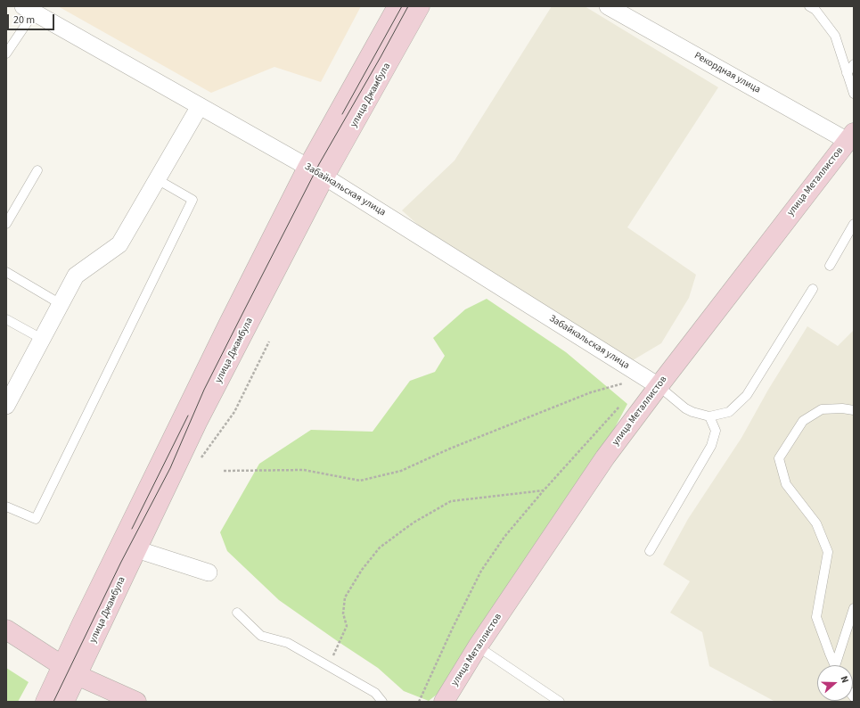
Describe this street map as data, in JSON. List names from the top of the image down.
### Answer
{
  "streets": {
    "street": [
      "Рекордная улица",
      "улица Джамбула",
      "улица Металлистов",
      "Забайкальская улица"
    ]
  },
  "crossings": [
    ["Рекордная улица", "улица Металлистов"],
    ["улица Джамбула", "Забайкальская улица"],
    ["улица Металлистов", "Забайкальская улица"]
  ],
  "scale_bar": "20 m",
  "north": "right"
}
